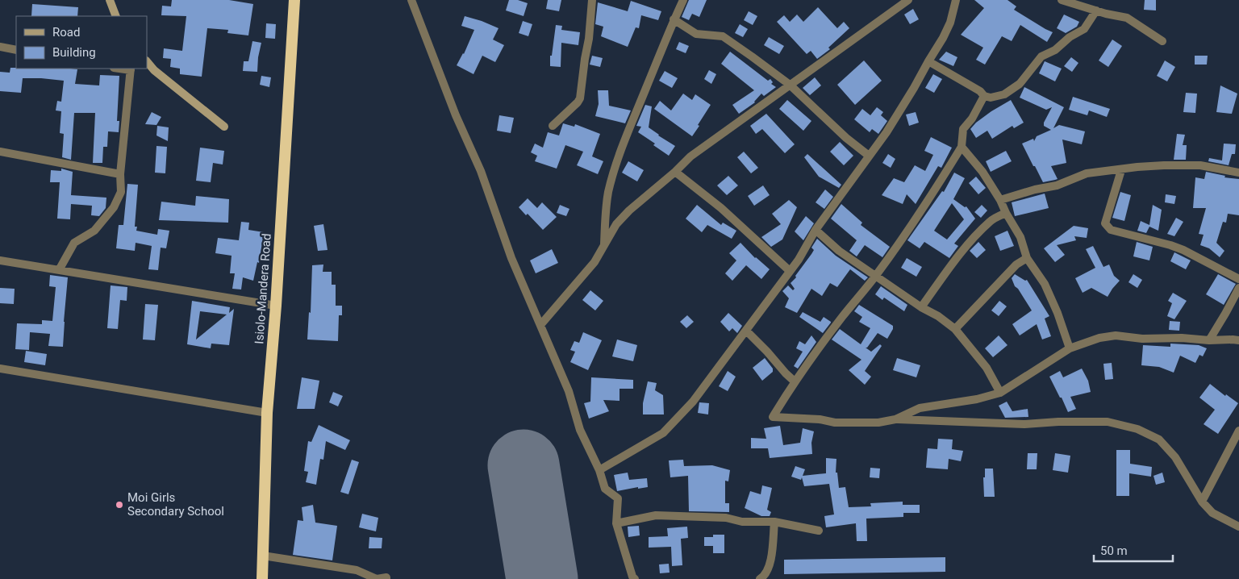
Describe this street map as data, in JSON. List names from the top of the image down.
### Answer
{
  "streets": {
    "highway": ["Isiolo-Mandera Road"]
  },
  "places": ["Moi Girls Secondary School"],
  "legend": ["Road", "Building"],
  "scale_bar": "50 m"
}
